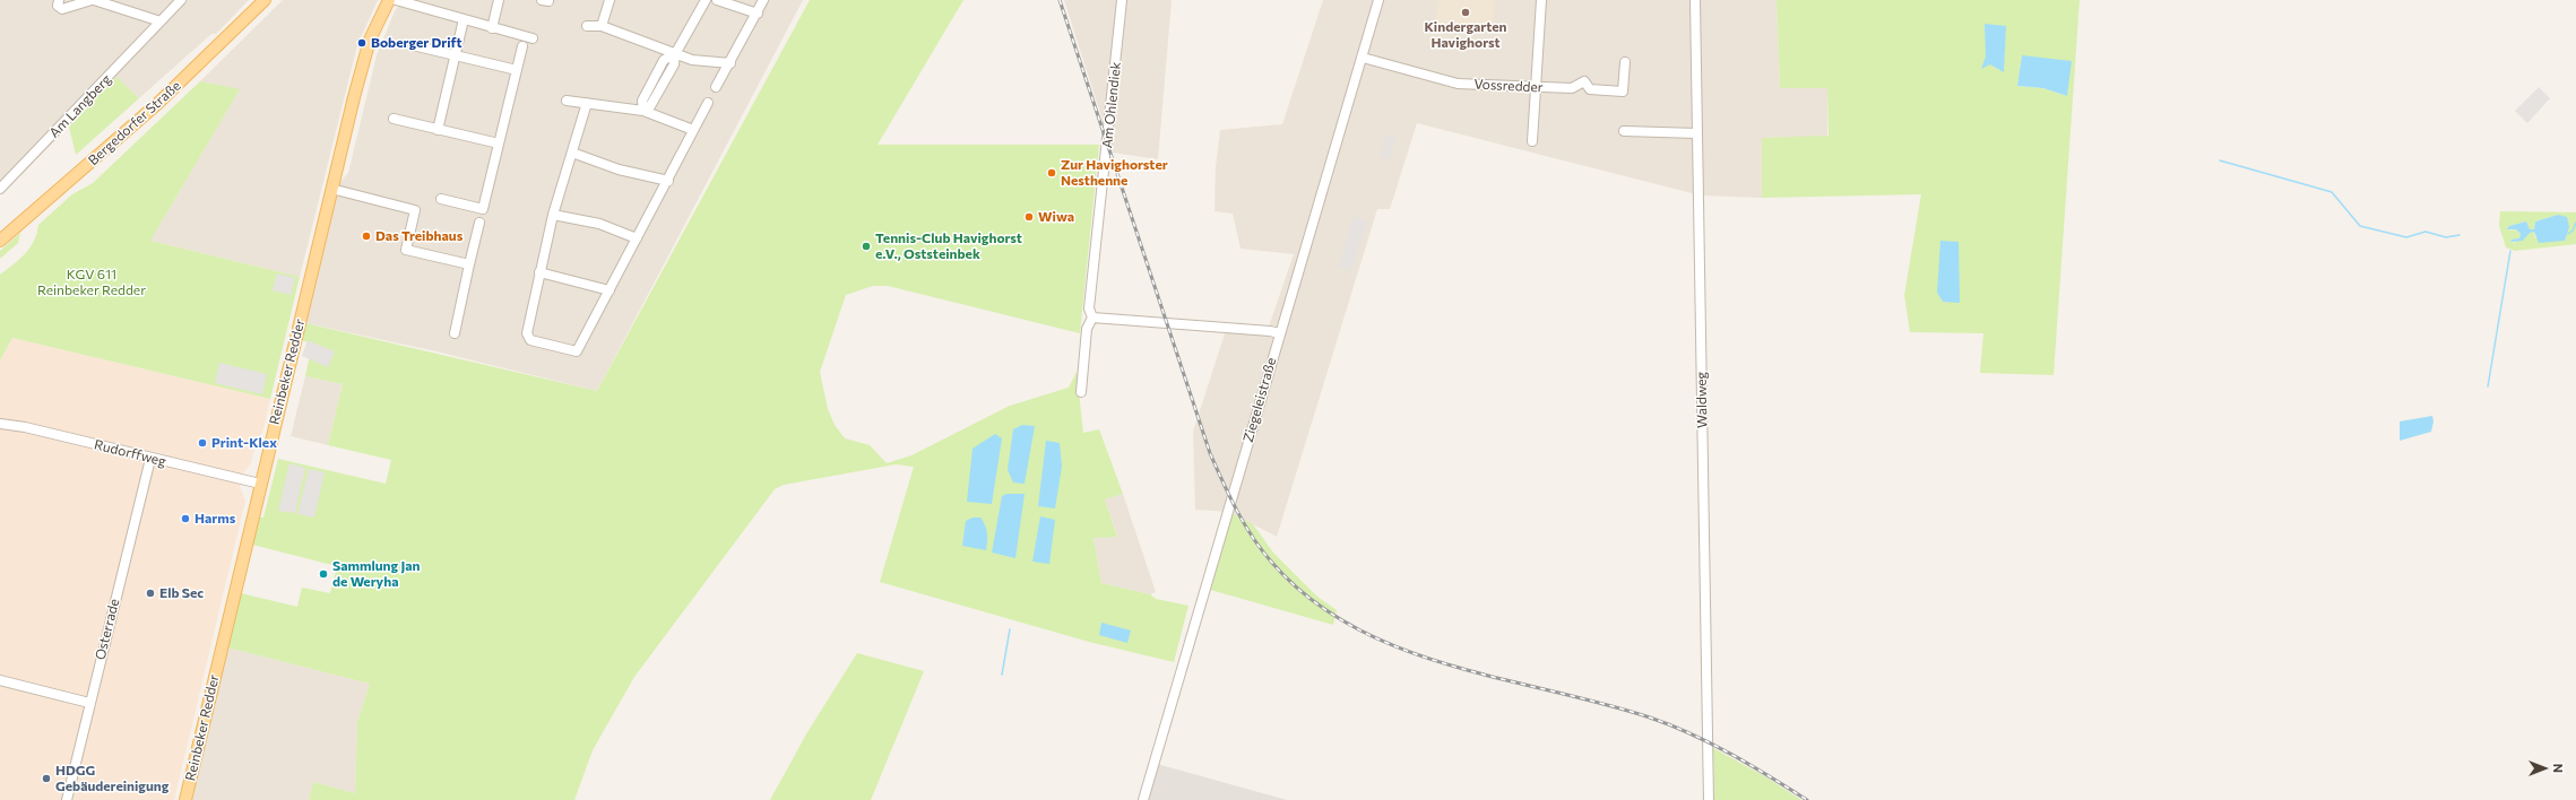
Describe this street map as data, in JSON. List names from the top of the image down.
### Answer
{
  "streets": {
    "main road": ["Bergedorfer Straße", "Reinbeker Redder"],
    "street": [
      "Vossredder",
      "Am Ohlendiek",
      "Am Langberg",
      "Ziegeleistraße",
      "Waldweg",
      "Rudorffweg",
      "Osterrade"
    ]
  },
  "crossings": [
    ["Vossredder", "Ziegeleistraße"],
    ["Reinbeker Redder", "Rudorffweg"],
    ["Rudorffweg", "Osterrade"]
  ],
  "parks": ["KGV 611 Reinbeker Redder"],
  "places": [
    "Kindergarten Havighorst",
    "Boberger Drift",
    "Zur Havighorster Nesthenne",
    "Wiwa",
    "Das Treibhaus",
    "Tennis-Club Havighorst e.V., Oststeinbek",
    "Print-Klex",
    "Harms",
    "Sammlung Jan de Weryha",
    "Elb Sec",
    "HDGG Gebäudereinigung"
  ],
  "north": "right"
}
